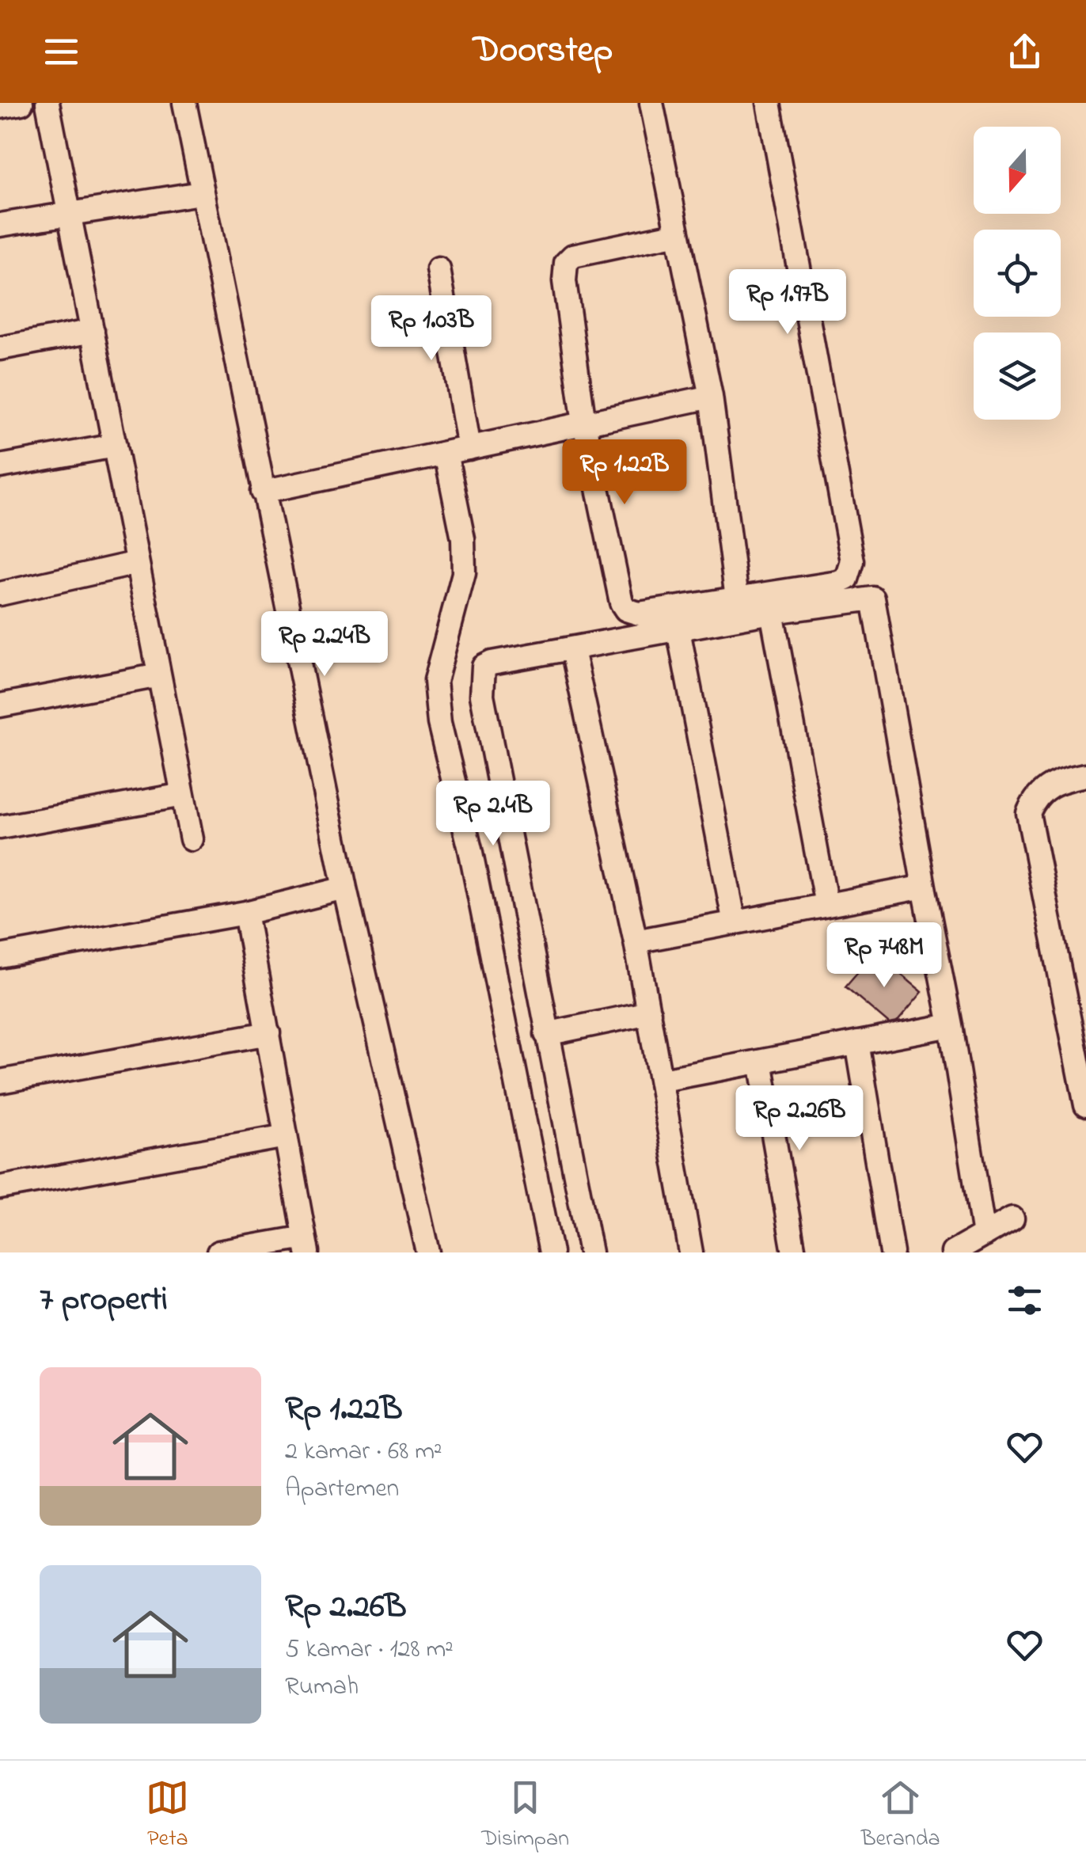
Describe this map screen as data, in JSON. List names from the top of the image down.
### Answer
{
  "north": "bottom",
  "page": {
    "header": "Doorstep",
    "price": [
      "Rp 1.97B",
      "Rp 1.03B",
      "Rp 1.22B",
      "Rp 2.24B",
      "Rp 2.4B",
      "Rp 748M",
      "Rp 2.26B"
    ],
    "heading": "7 properti",
    "list": [
      {
        "name": "Rp 1.22B",
        "note": "2 kamar · 68 m² · Apartemen"
      },
      {
        "name": "Rp 2.26B",
        "note": "5 kamar · 128 m² · Rumah"
      }
    ],
    "tabs": ["Peta", "Disimpan", "Beranda"]
  }
}
